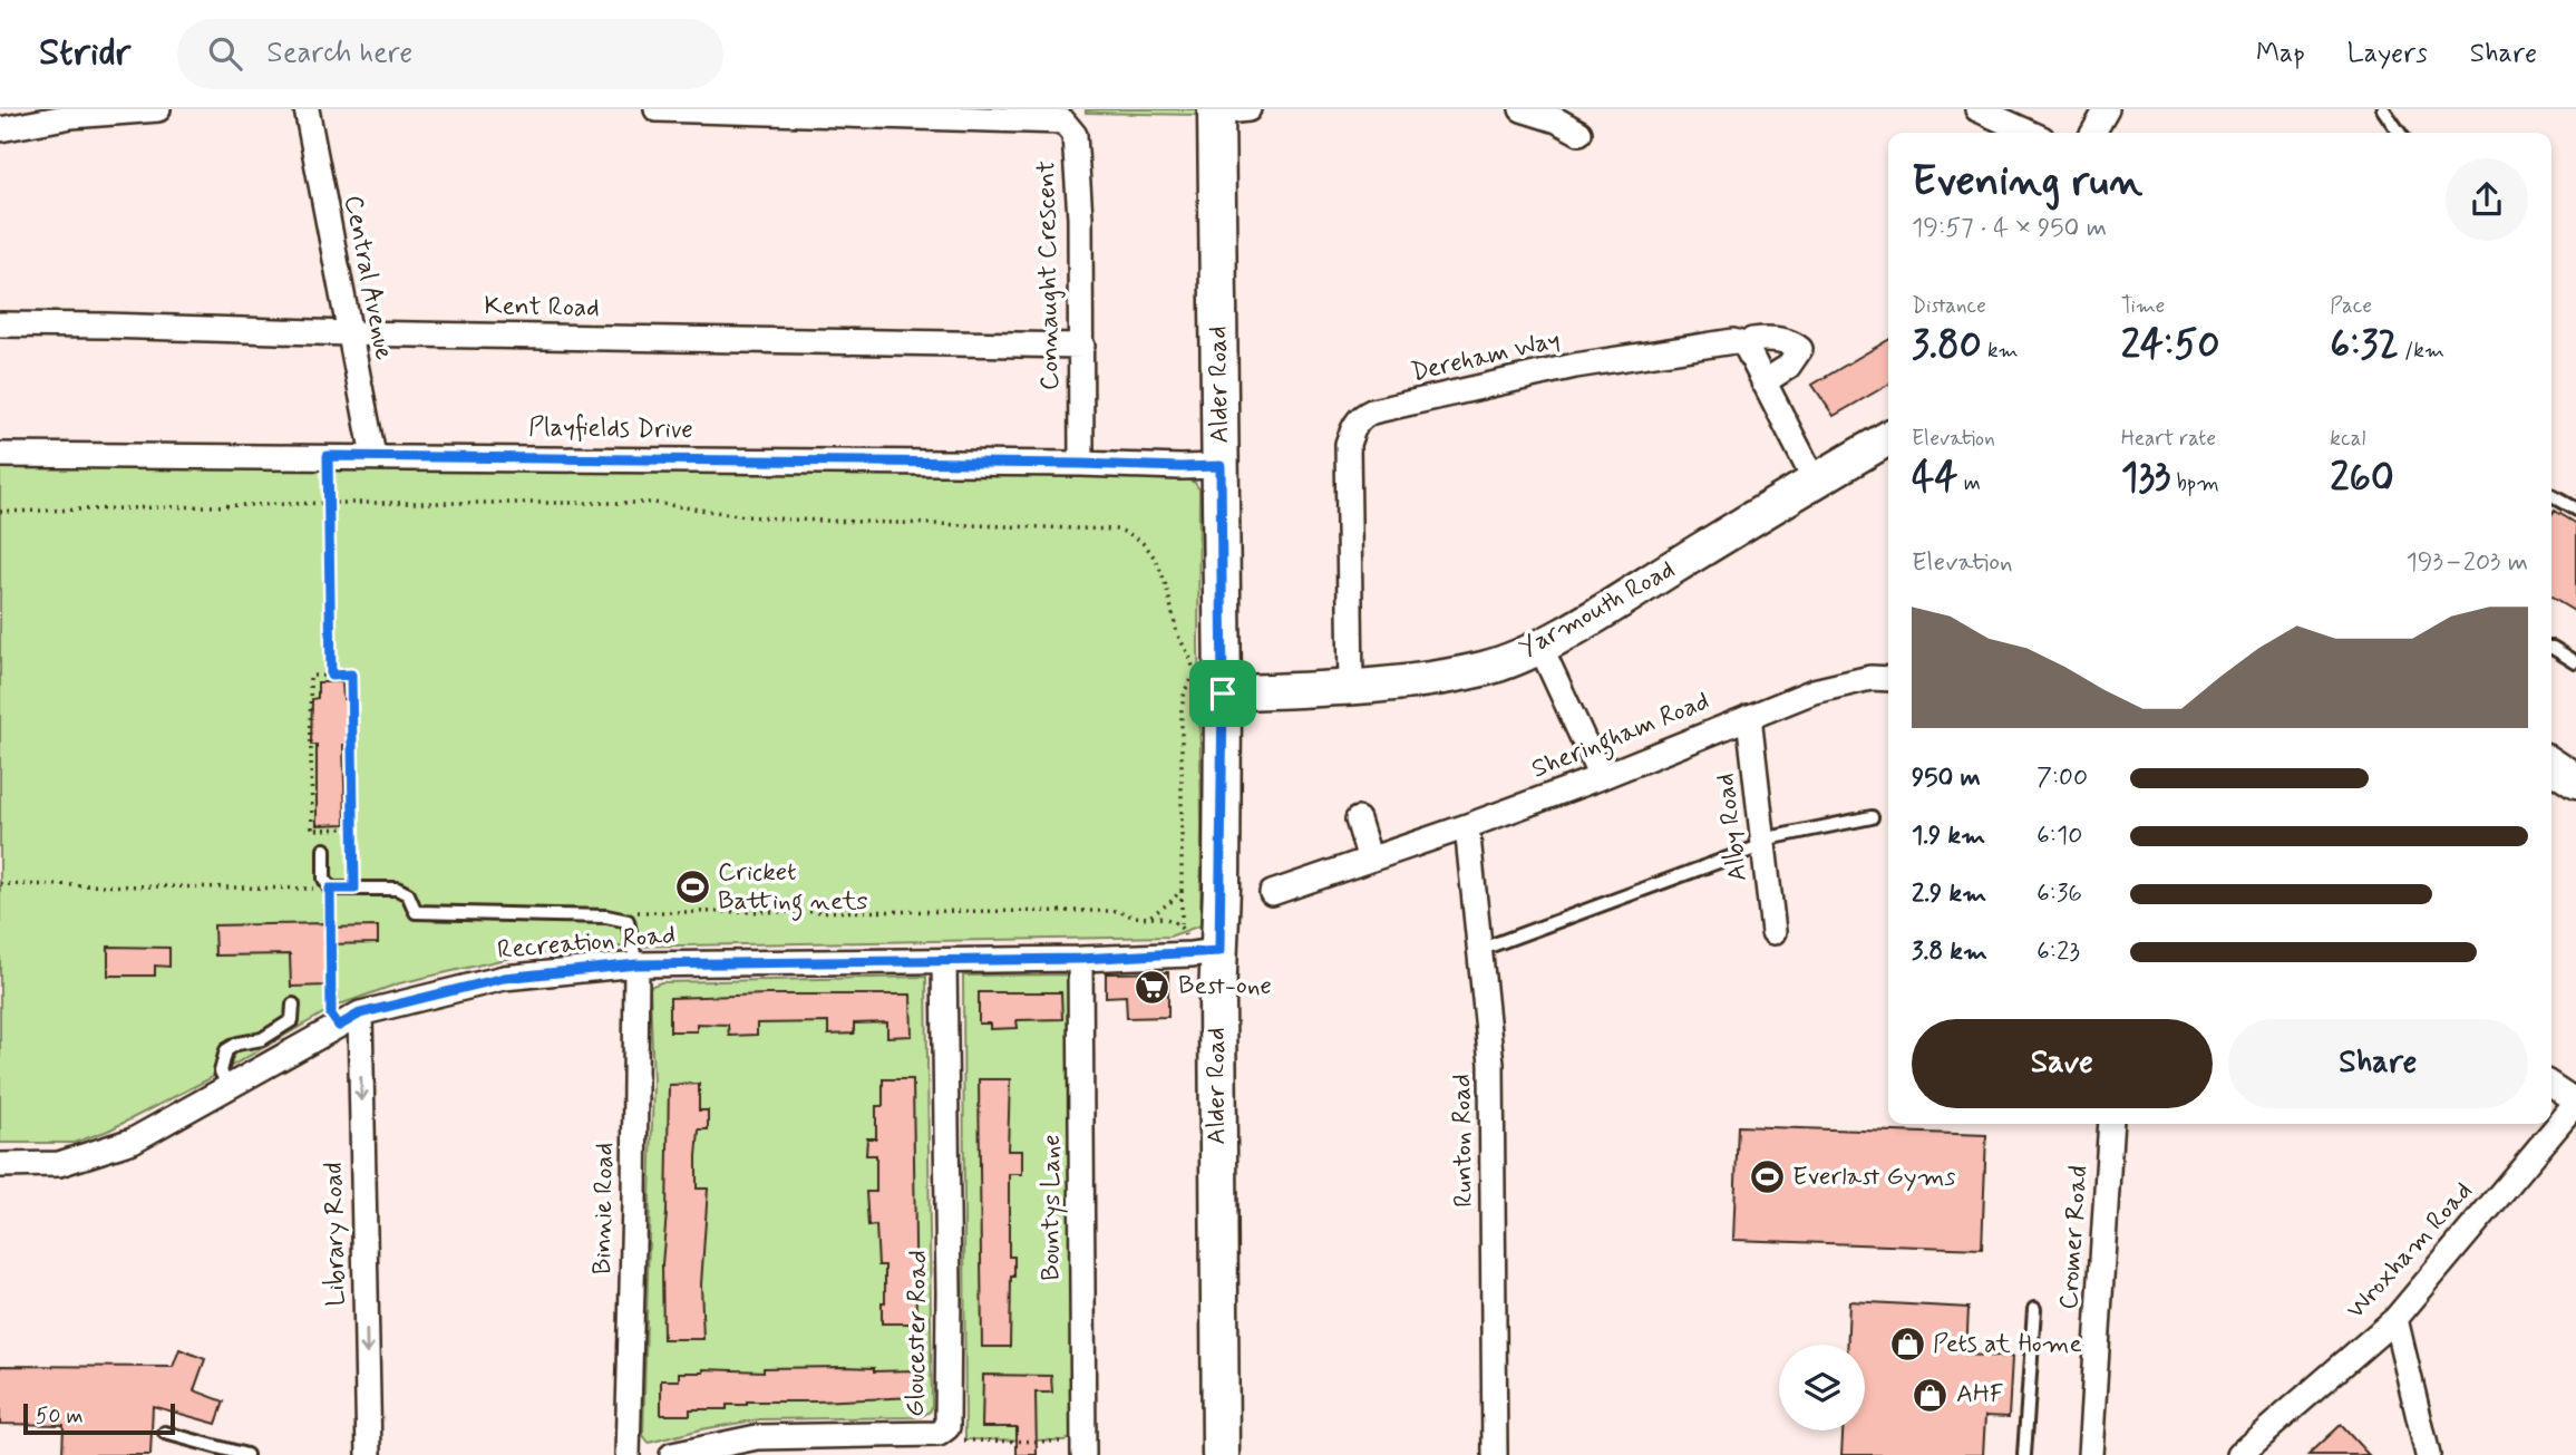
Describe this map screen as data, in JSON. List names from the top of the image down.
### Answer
{
  "streets": {
    "main road": ["Alder Road"],
    "street": [
      "Connaught Crescent",
      "Central Avenue",
      "Kent Road",
      "Dereham Way",
      "Playfields Drive",
      "Yarmouth Road",
      "Sheringham Road",
      "Alby Road",
      "Recreation Road",
      "Runton Road",
      "Bountys Lane",
      "Binnie Road",
      "Library Road",
      "Cromer Road",
      "Wroxham Road",
      "Gloucester Road"
    ]
  },
  "crossings": [
    ["Connaught Crescent", "Kent Road"],
    ["Connaught Crescent", "Playfields Drive"],
    ["Central Avenue", "Kent Road"],
    ["Central Avenue", "Playfields Drive"],
    ["Dereham Way", "Yarmouth Road"],
    ["Alder Road", "Playfields Drive"],
    ["Alder Road", "Yarmouth Road"],
    ["Alder Road", "Recreation Road"],
    ["Sheringham Road", "Alby Road"],
    ["Sheringham Road", "Runton Road"],
    ["Recreation Road", "Bountys Lane"],
    ["Recreation Road", "Binnie Road"],
    ["Recreation Road", "Library Road"],
    ["Recreation Road", "Gloucester Road"]
  ],
  "one_way": ["Library Road"],
  "places": {
    "sports": ["Cricket Batting nets", "Everlast Gyms"],
    "supermarket": ["Best-one"],
    "shop": ["Pets at Home", "AHF"]
  },
  "scale_bar": "50 m",
  "page": {
    "header": "Stridr",
    "search": "Search here",
    "nav": ["Map", "Layers", "Share"],
    "heading": ["Evening run", "19:57 · 4 × 950 m"],
    "stats": [
      ["Distance", "3.80 km"],
      ["Time", "24:50"],
      ["Pace", "6:32 /km"],
      ["Elevation", "44 m"],
      ["Heart rate", "133 bpm"],
      ["kcal", "260"]
    ],
    "chart": ["Elevation", "193–203 m"],
    "list": [
      {
        "name": "950 m",
        "note": "7:00"
      },
      {
        "name": "1.9 km",
        "note": "6:10"
      },
      {
        "name": "2.9 km",
        "note": "6:36"
      },
      {
        "name": "3.8 km",
        "note": "6:23"
      }
    ],
    "buttons": ["Save", "Share"],
    "scale": "50 m"
  }
}
